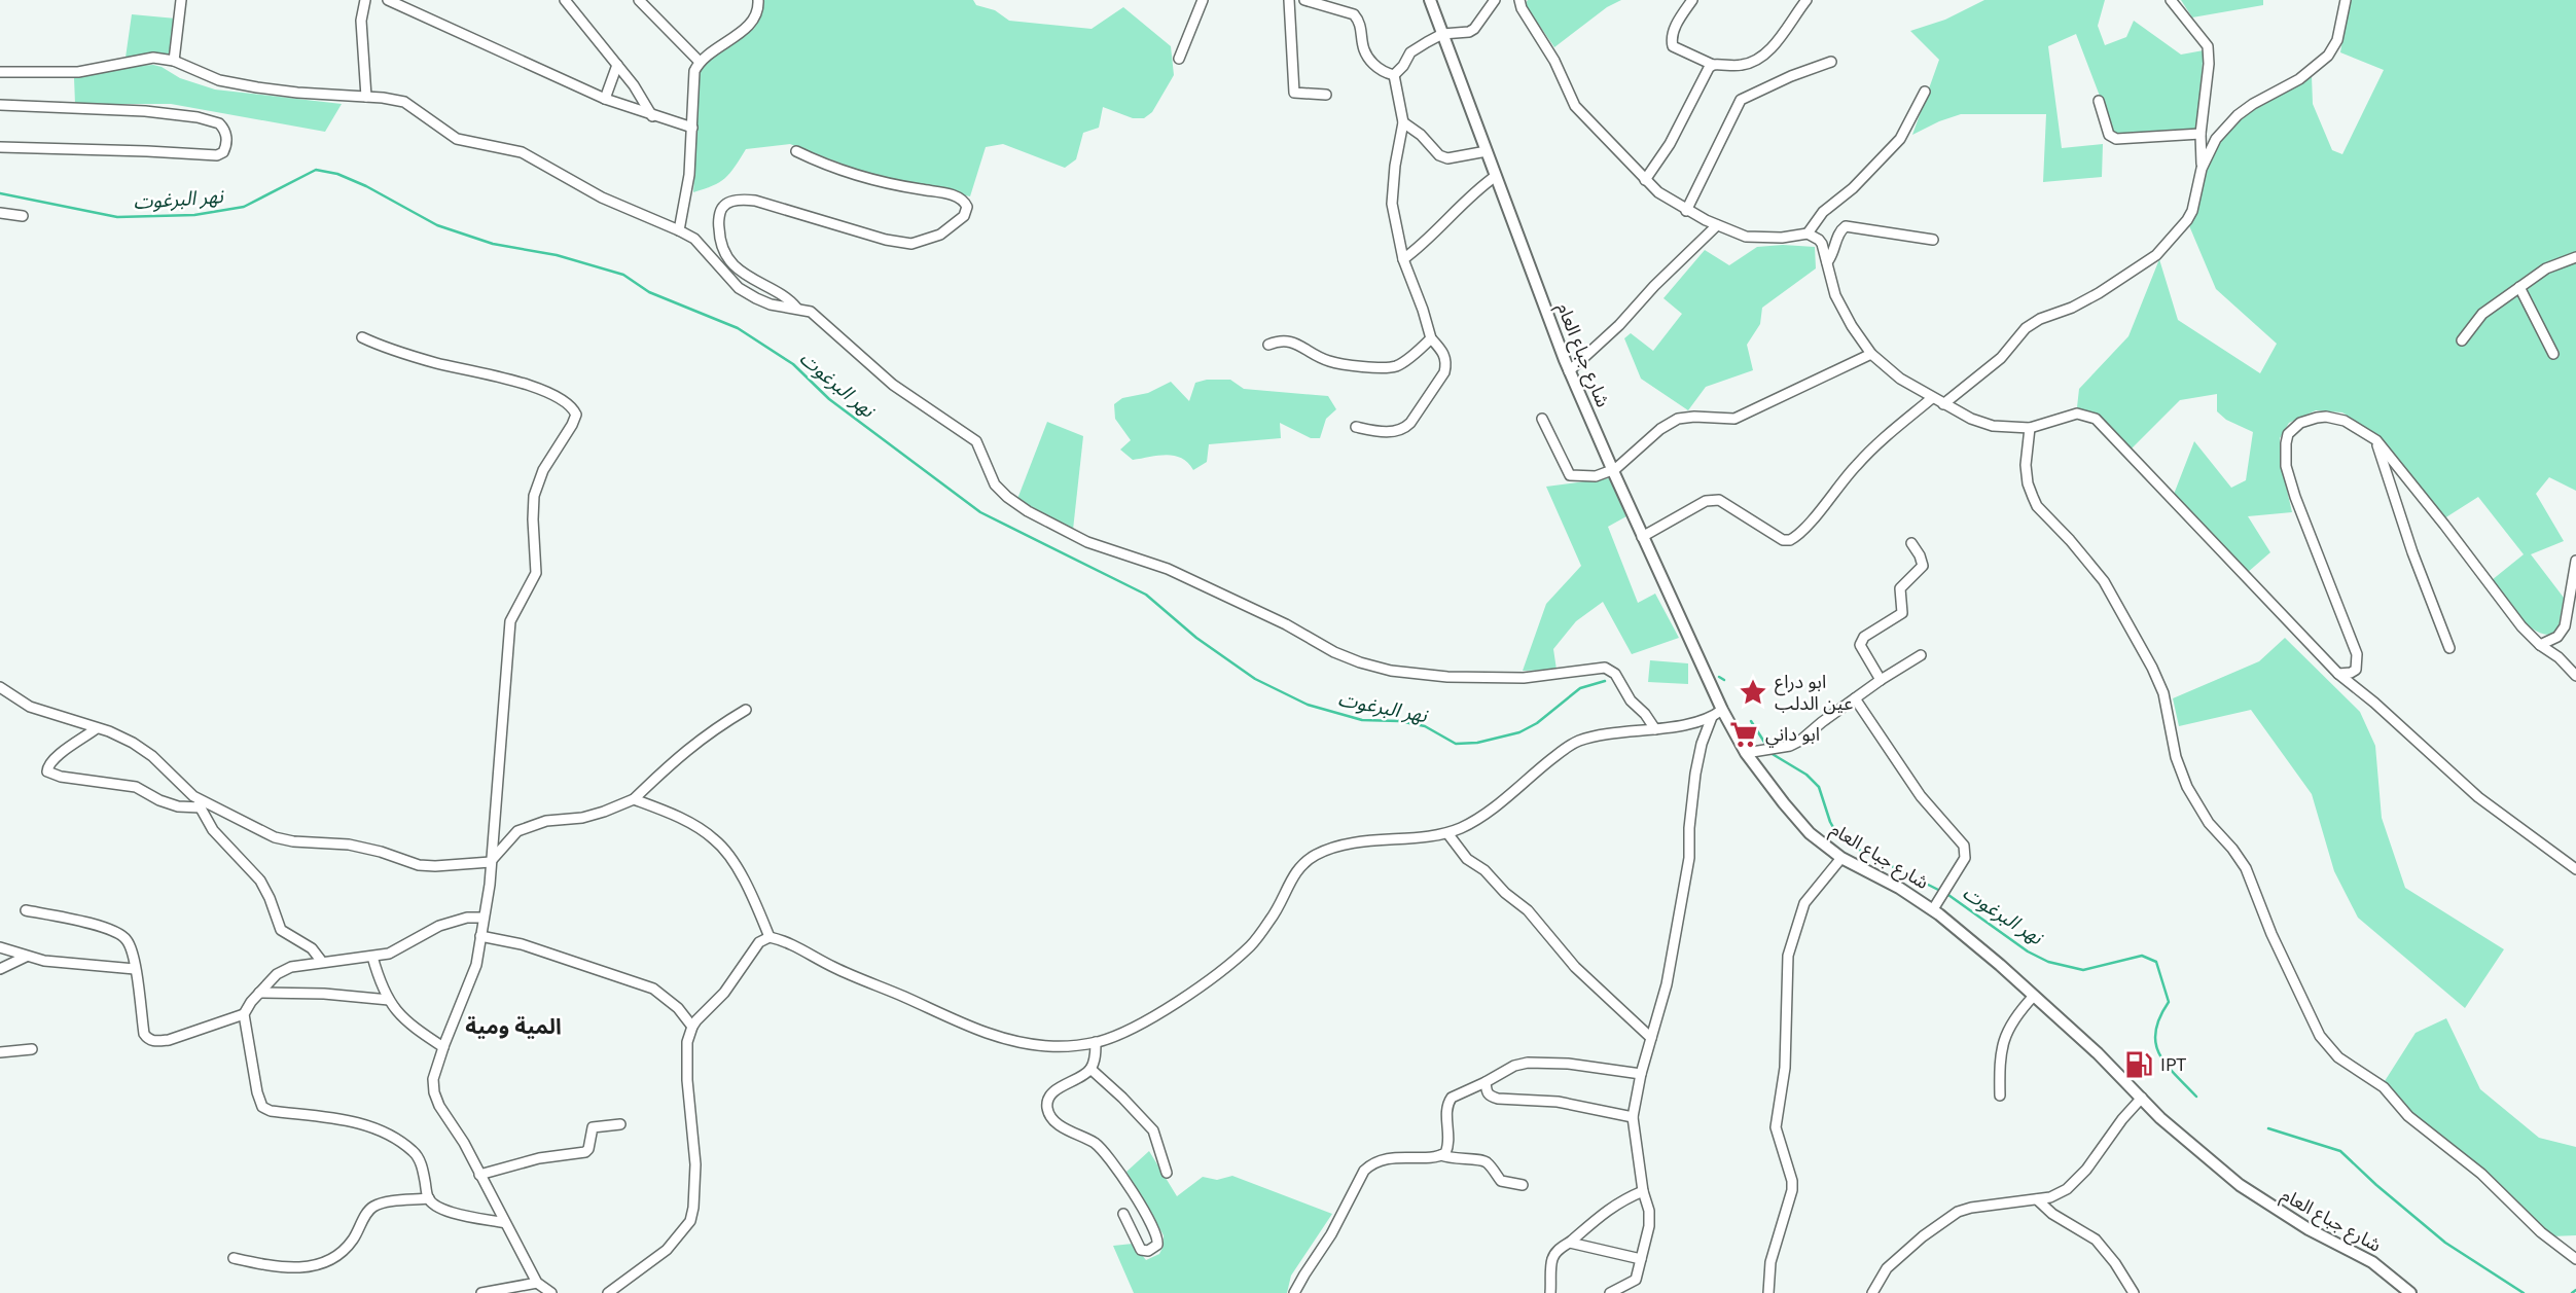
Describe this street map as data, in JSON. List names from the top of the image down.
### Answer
{
  "streets": {
    "main road": ["شارع جباع العام"]
  },
  "districts": ["المية ومية"],
  "water": ["نهر البرغوت"],
  "places": {
    "place": ["ابو دراع عين الدلب"],
    "supermarket": ["ابو داني"],
    "fuel station": ["IPT"]
  }
}
